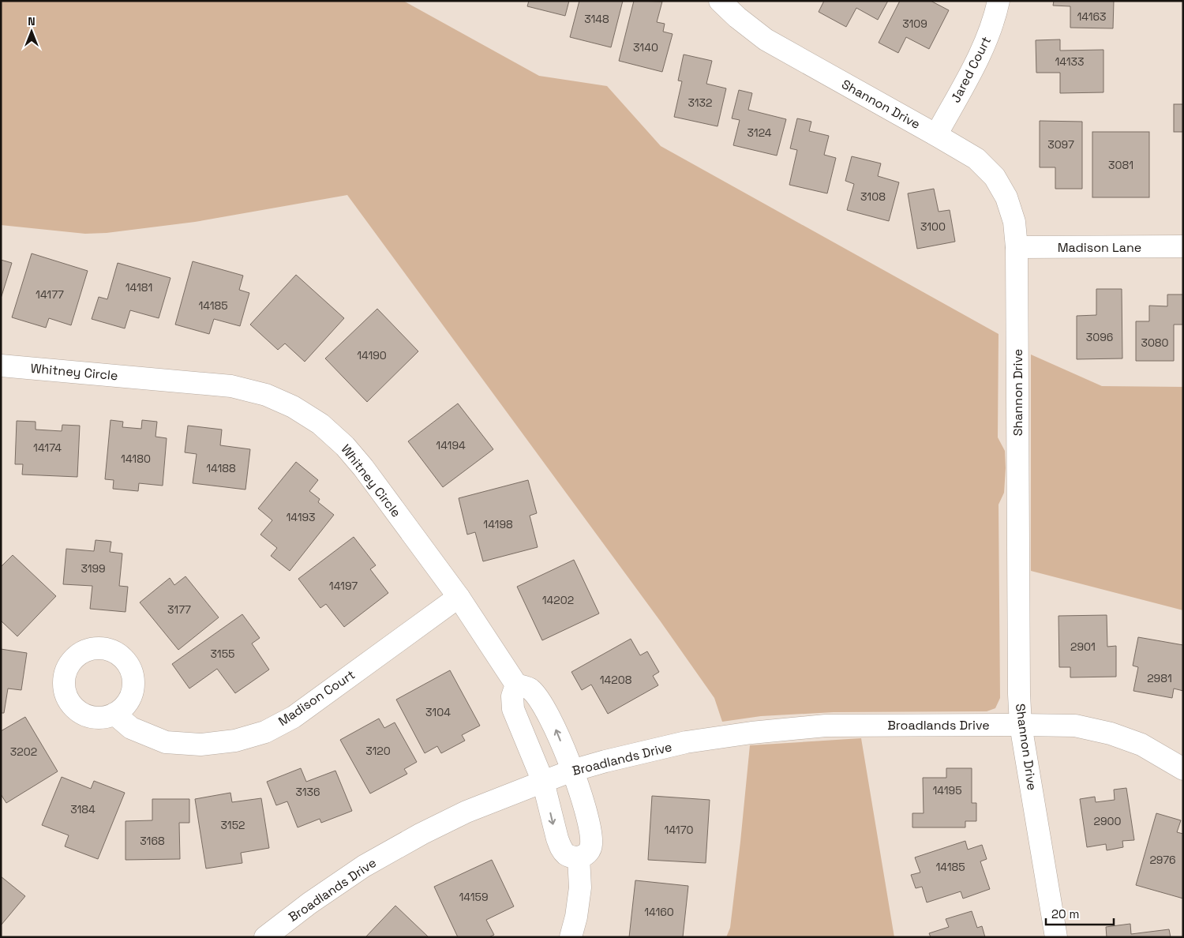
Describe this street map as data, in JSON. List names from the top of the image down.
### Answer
{
  "streets": {
    "street": [
      "Jared Court",
      "Shannon Drive",
      "Madison Lane",
      "Whitney Circle",
      "Madison Court",
      "Broadlands Drive"
    ]
  },
  "crossings": [
    ["Jared Court", "Shannon Drive"],
    ["Shannon Drive", "Madison Lane"],
    ["Shannon Drive", "Broadlands Drive"],
    ["Whitney Circle", "Madison Court"]
  ],
  "house_numbers": [
    "14163",
    "3148",
    "3109",
    "3140",
    "14133",
    "3132",
    "3124",
    "3097",
    "3081",
    "3108",
    "3100",
    "14181",
    "14177",
    "14185",
    "3096",
    "3080",
    "14190",
    "14194",
    "14174",
    "14180",
    "14188",
    "14193",
    "14198",
    "3199",
    "14197",
    "14202",
    "3177",
    "2901",
    "3155",
    "2981",
    "14208",
    "3104",
    "3120",
    "3202",
    "14195",
    "3136",
    "3184",
    "2900",
    "3152",
    "14170",
    "3168",
    "2976",
    "14185",
    "14159",
    "14160"
  ],
  "scale_bar": "20 m",
  "north": "top"
}
